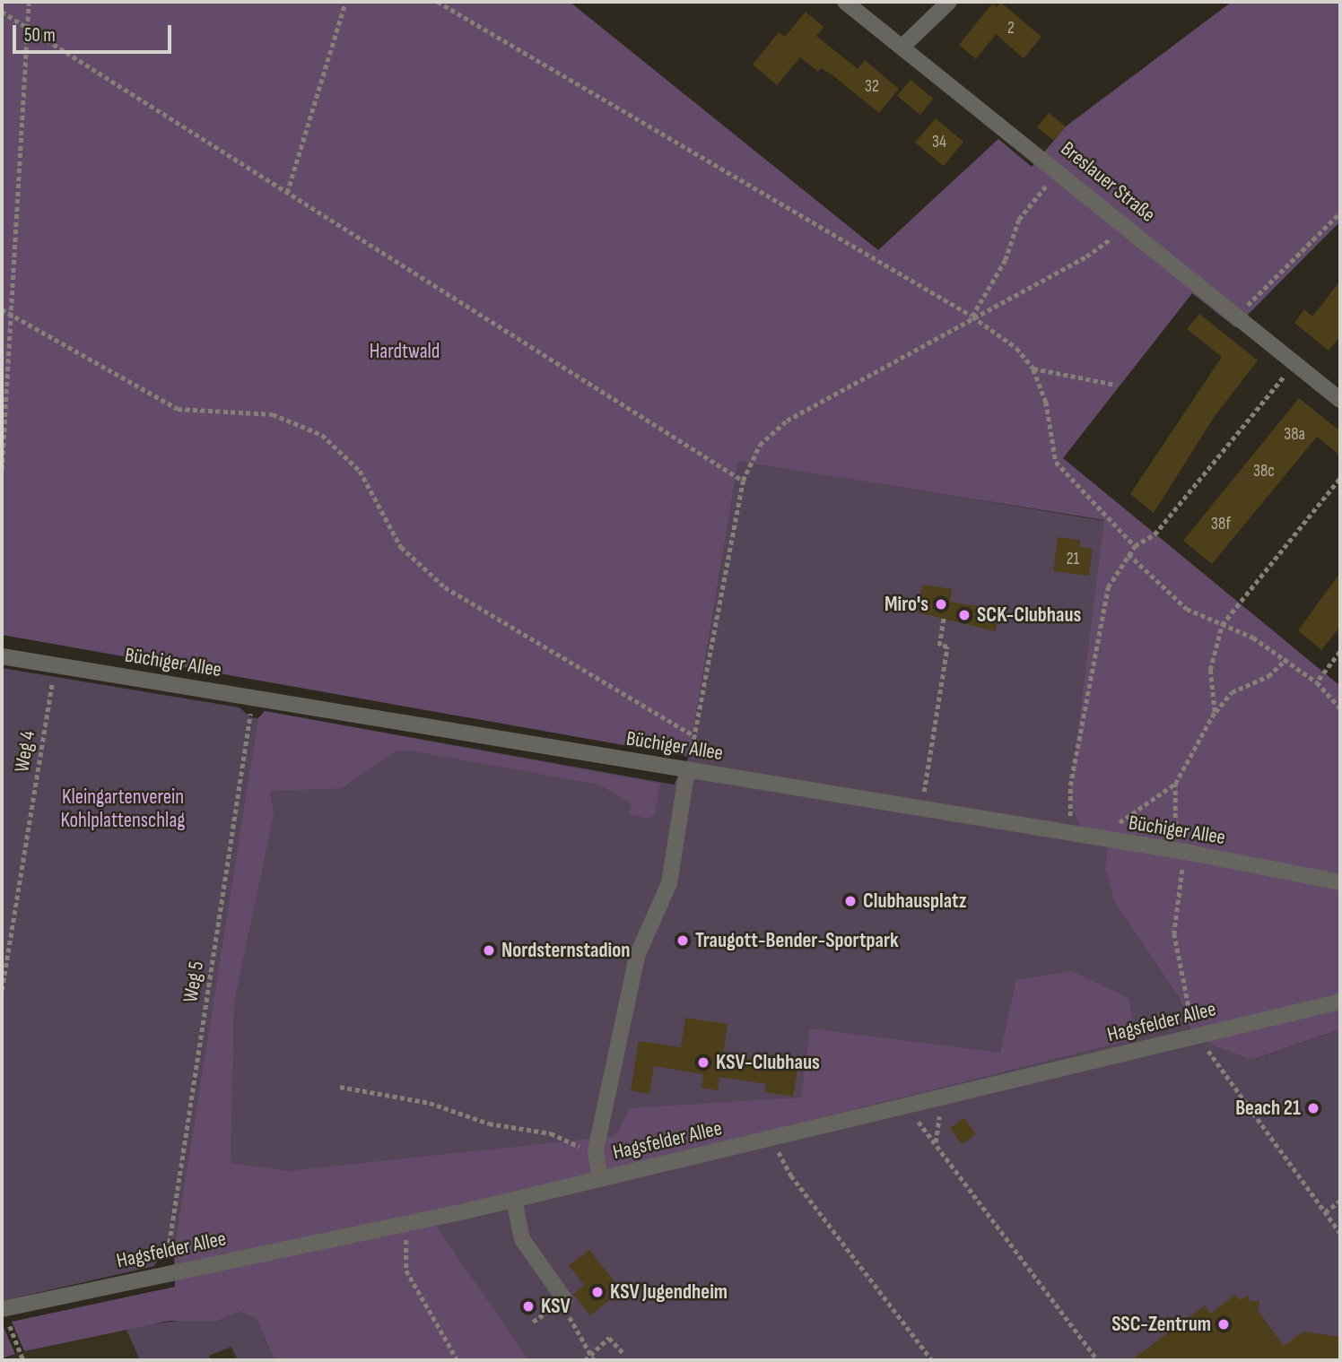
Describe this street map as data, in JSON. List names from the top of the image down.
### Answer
{
  "streets": {
    "street": ["Breslauer Straße", "Büchiger Allee", "Hagsfelder Allee"],
    "path": ["Weg 4", "Weg 5"]
  },
  "crossings": [
    ["Büchiger Allee", "Weg 4"]
  ],
  "parks": ["Hardtwald", "Kleingartenverein Kohlplattenschlag"],
  "places": [
    "Miro's",
    "SCK-Clubhaus",
    "Clubhausplatz",
    "Traugott-Bender-Sportpark",
    "Nordsternstadion",
    "KSV-Clubhaus",
    "Beach 21",
    "KSV Jugendheim",
    "KSV",
    "SSC-Zentrum"
  ],
  "house_numbers": [
    "2",
    "32",
    "34",
    "38a",
    "38c",
    "38f",
    "21"
  ],
  "scale_bar": "50 m"
}
